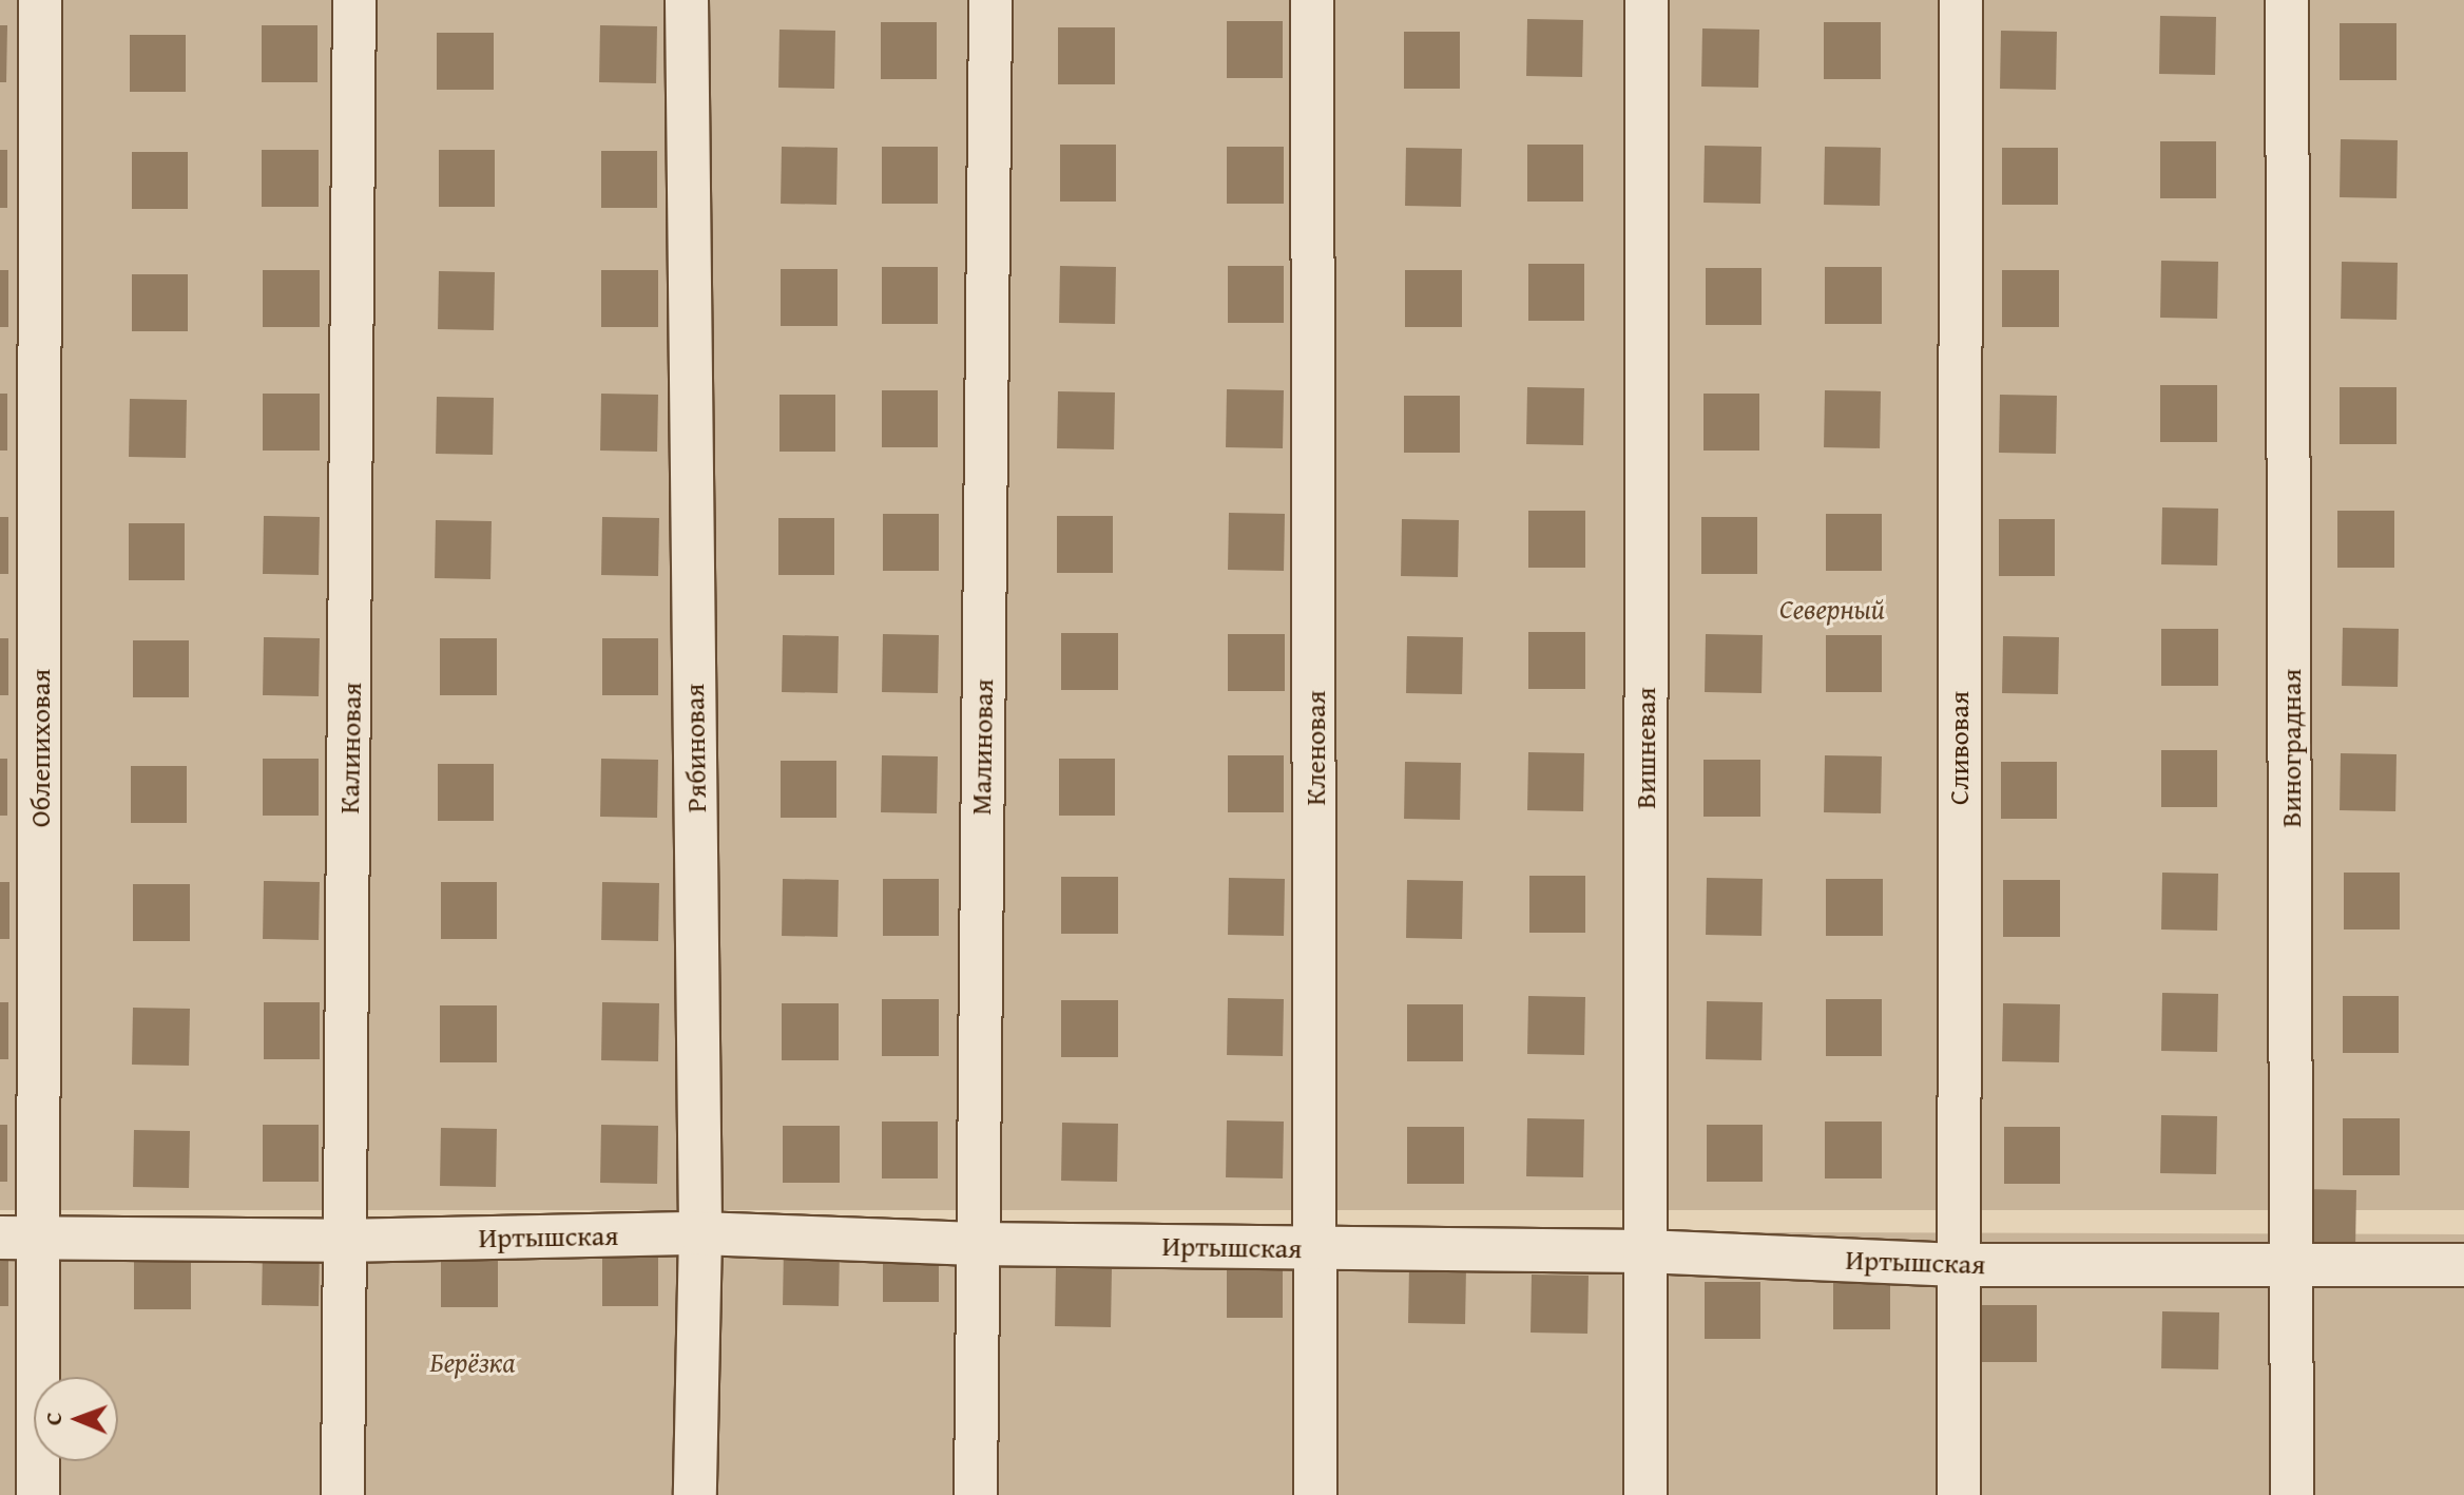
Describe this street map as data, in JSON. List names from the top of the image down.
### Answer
{
  "streets": {
    "street": [
      "Малиновая",
      "Облепиховая",
      "Калиновая",
      "Рябиновая",
      "Кленовая",
      "Вишневая",
      "Сливовая",
      "Виноградная",
      "Иртышская"
    ]
  },
  "crossings": [
    ["Малиновая", "Иртышская"],
    ["Облепиховая", "Иртышская"],
    ["Калиновая", "Иртышская"],
    ["Рябиновая", "Иртышская"],
    ["Кленовая", "Иртышская"],
    ["Вишневая", "Иртышская"],
    ["Сливовая", "Иртышская"],
    ["Виноградная", "Иртышская"]
  ],
  "parks": ["Северный", "Берёзка"],
  "north": "left"
}
